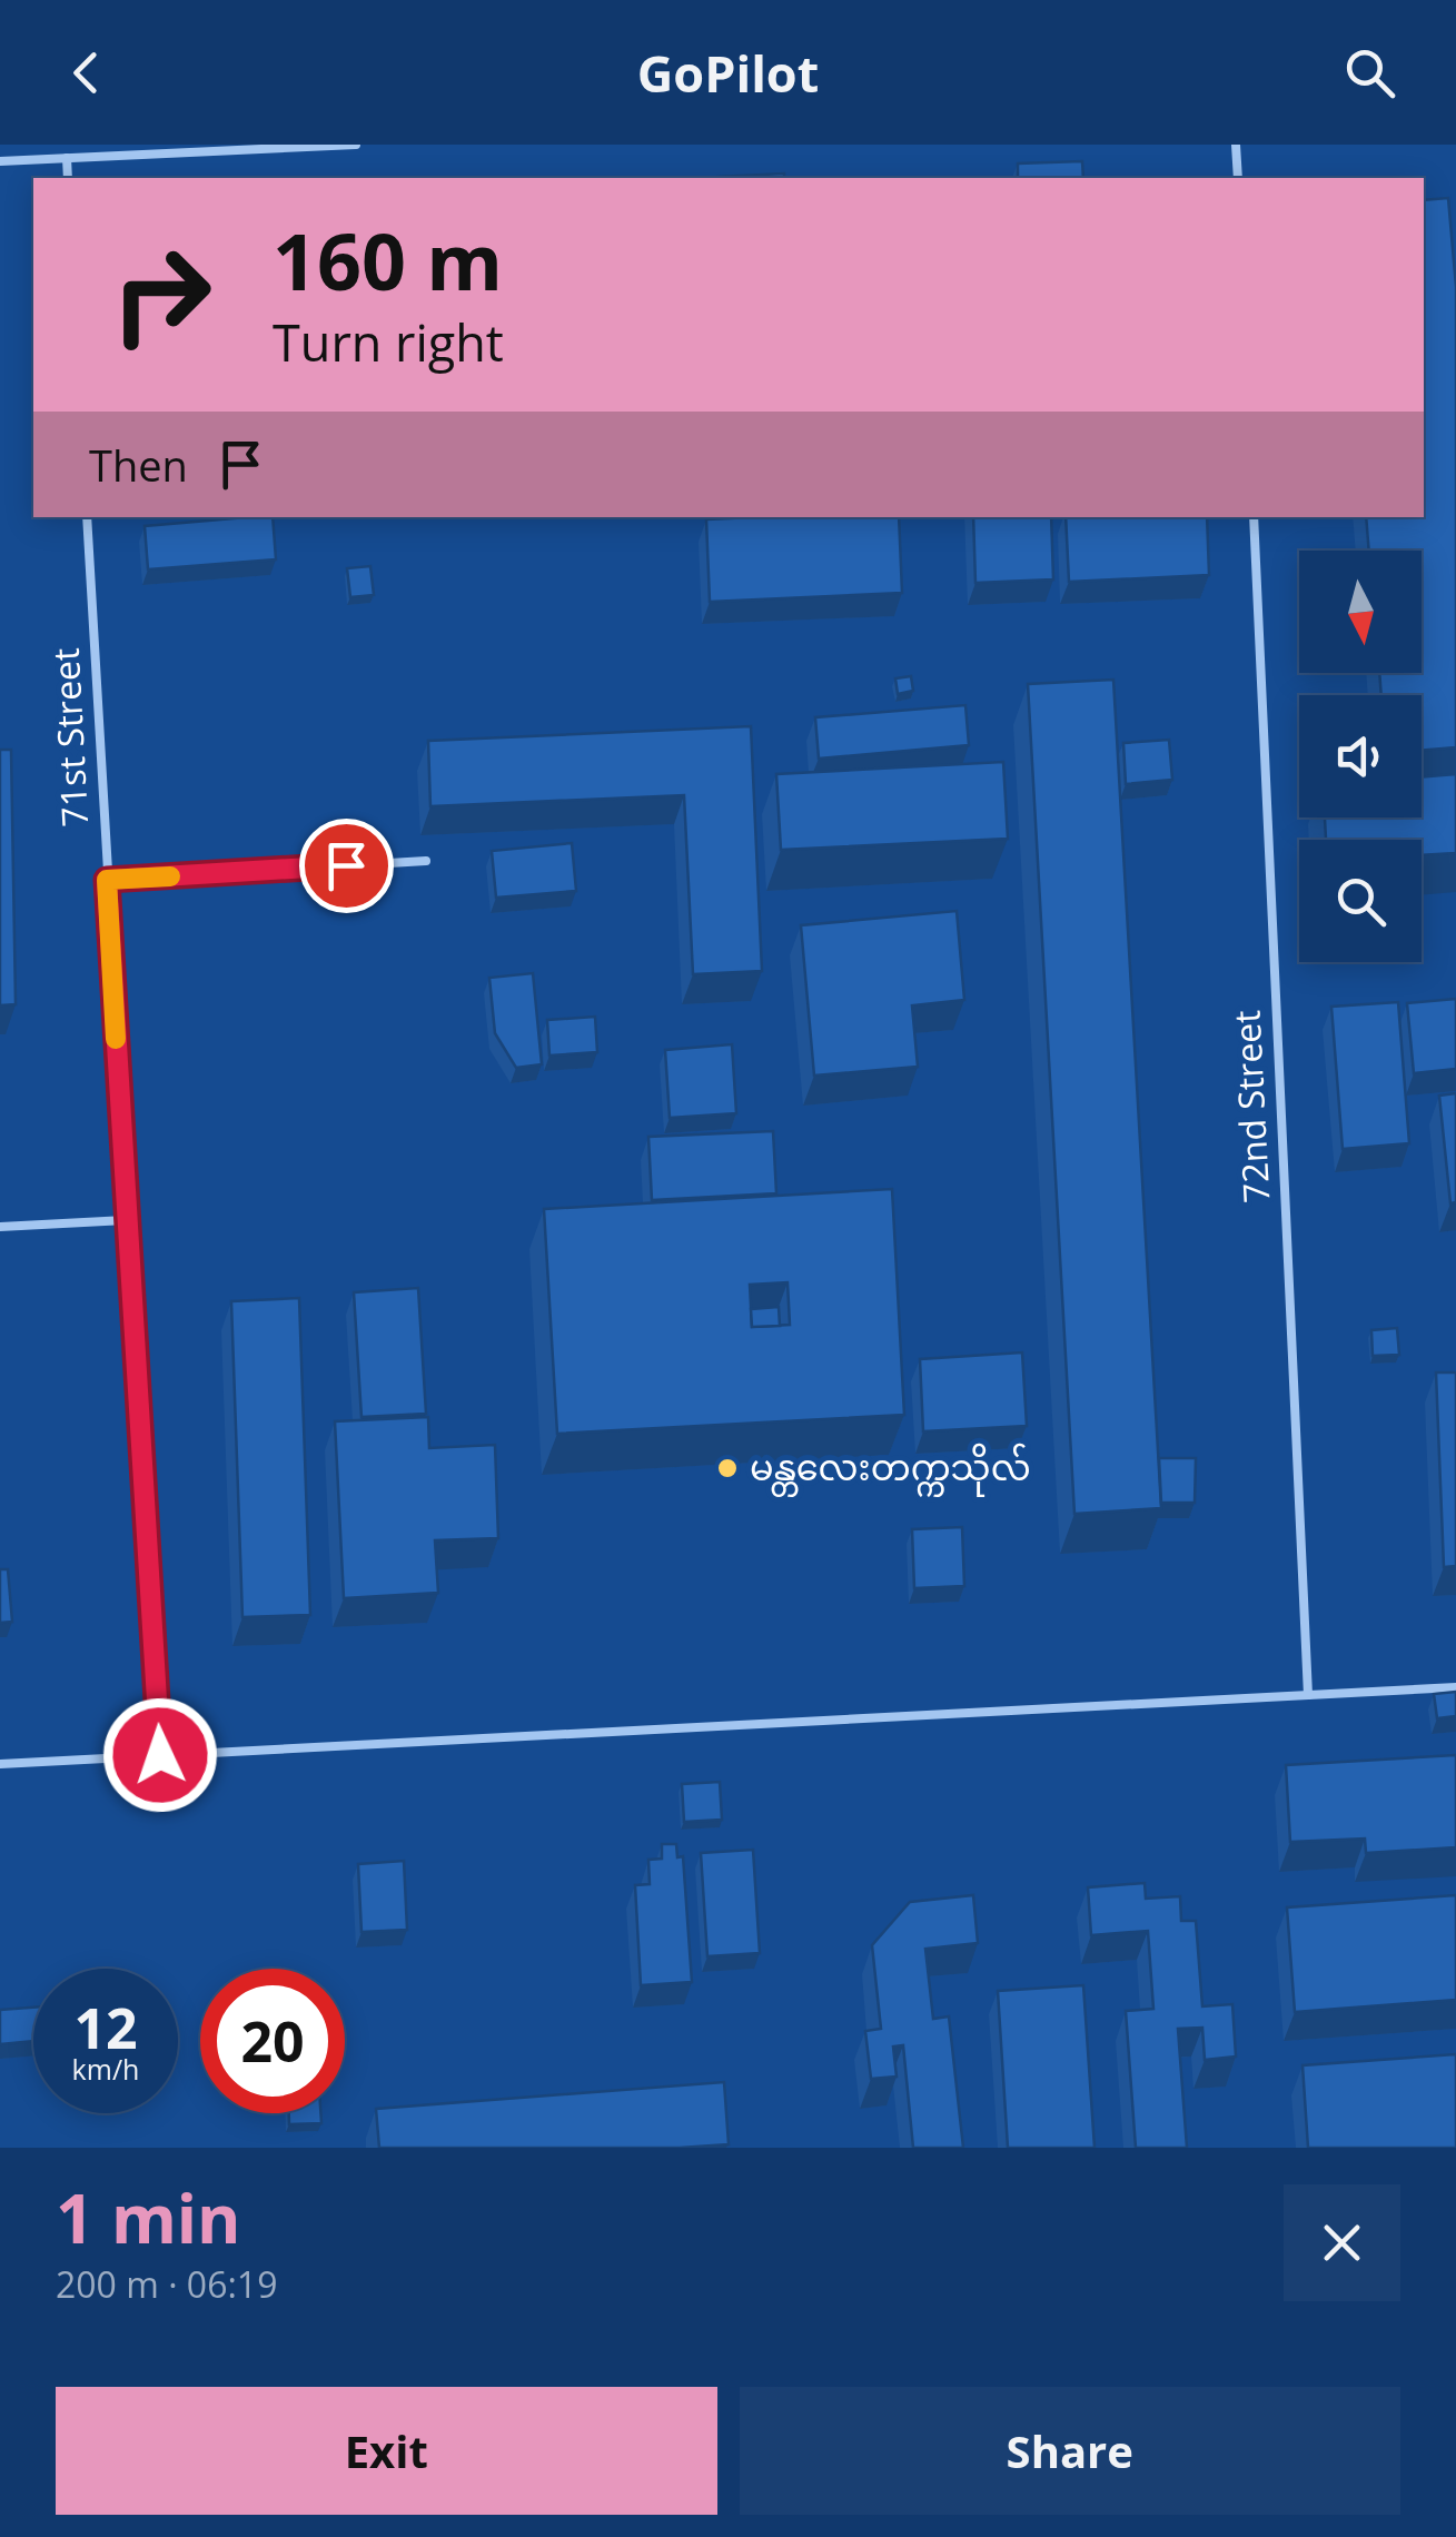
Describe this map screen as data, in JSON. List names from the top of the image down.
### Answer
{
  "streets": {
    "lane": ["71st Street", "72nd Street"]
  },
  "places": ["မန္တလေးတက္ကသိုလ်"],
  "north": "bottom",
  "page": {
    "header": "GoPilot",
    "turn": ["160 m", "Turn right"],
    "then": "Then",
    "speed": "12 km/h",
    "limit": "20",
    "heading": ["1 min", "200 m · 06:19"],
    "buttons": ["Exit", "Share"]
  }
}
